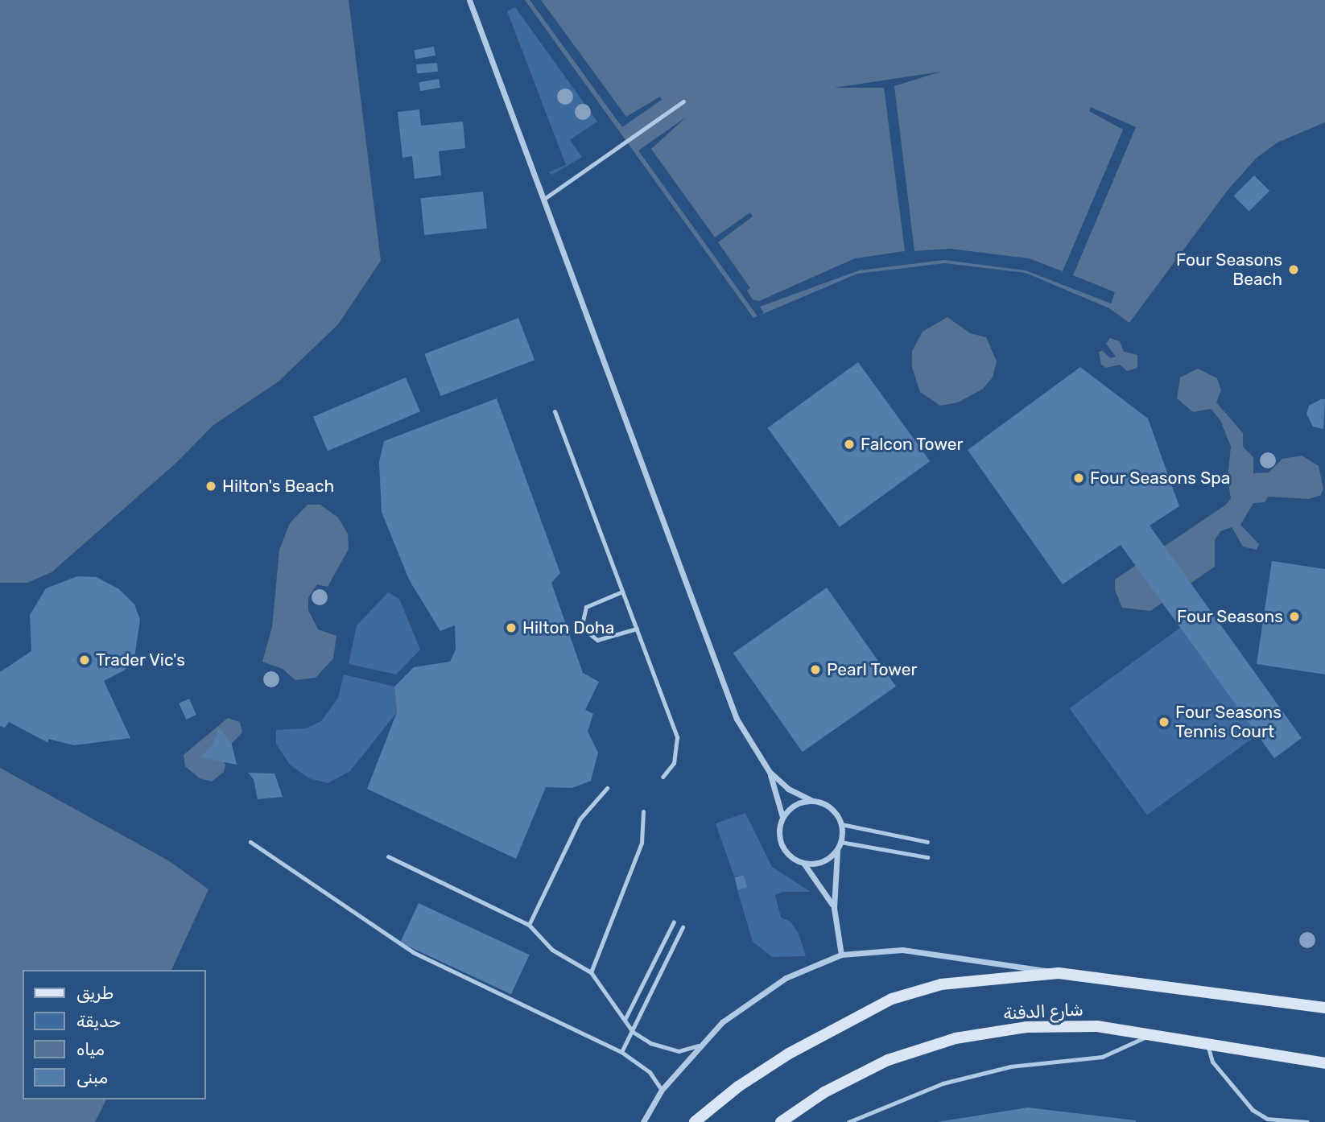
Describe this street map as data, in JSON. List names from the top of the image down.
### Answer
{
  "streets": {
    "main road": ["شارع الدفنة"]
  },
  "places": [
    "Four Seasons Beach",
    "Falcon Tower",
    "Four Seasons Spa",
    "Hilton's Beach",
    "Four Seasons",
    "Hilton Doha",
    "Trader Vic's",
    "Pearl Tower",
    "Four Seasons Tennis Court"
  ],
  "legend": [
    "طريق",
    "حديقة",
    "مياه",
    "مبنى"
  ]
}
